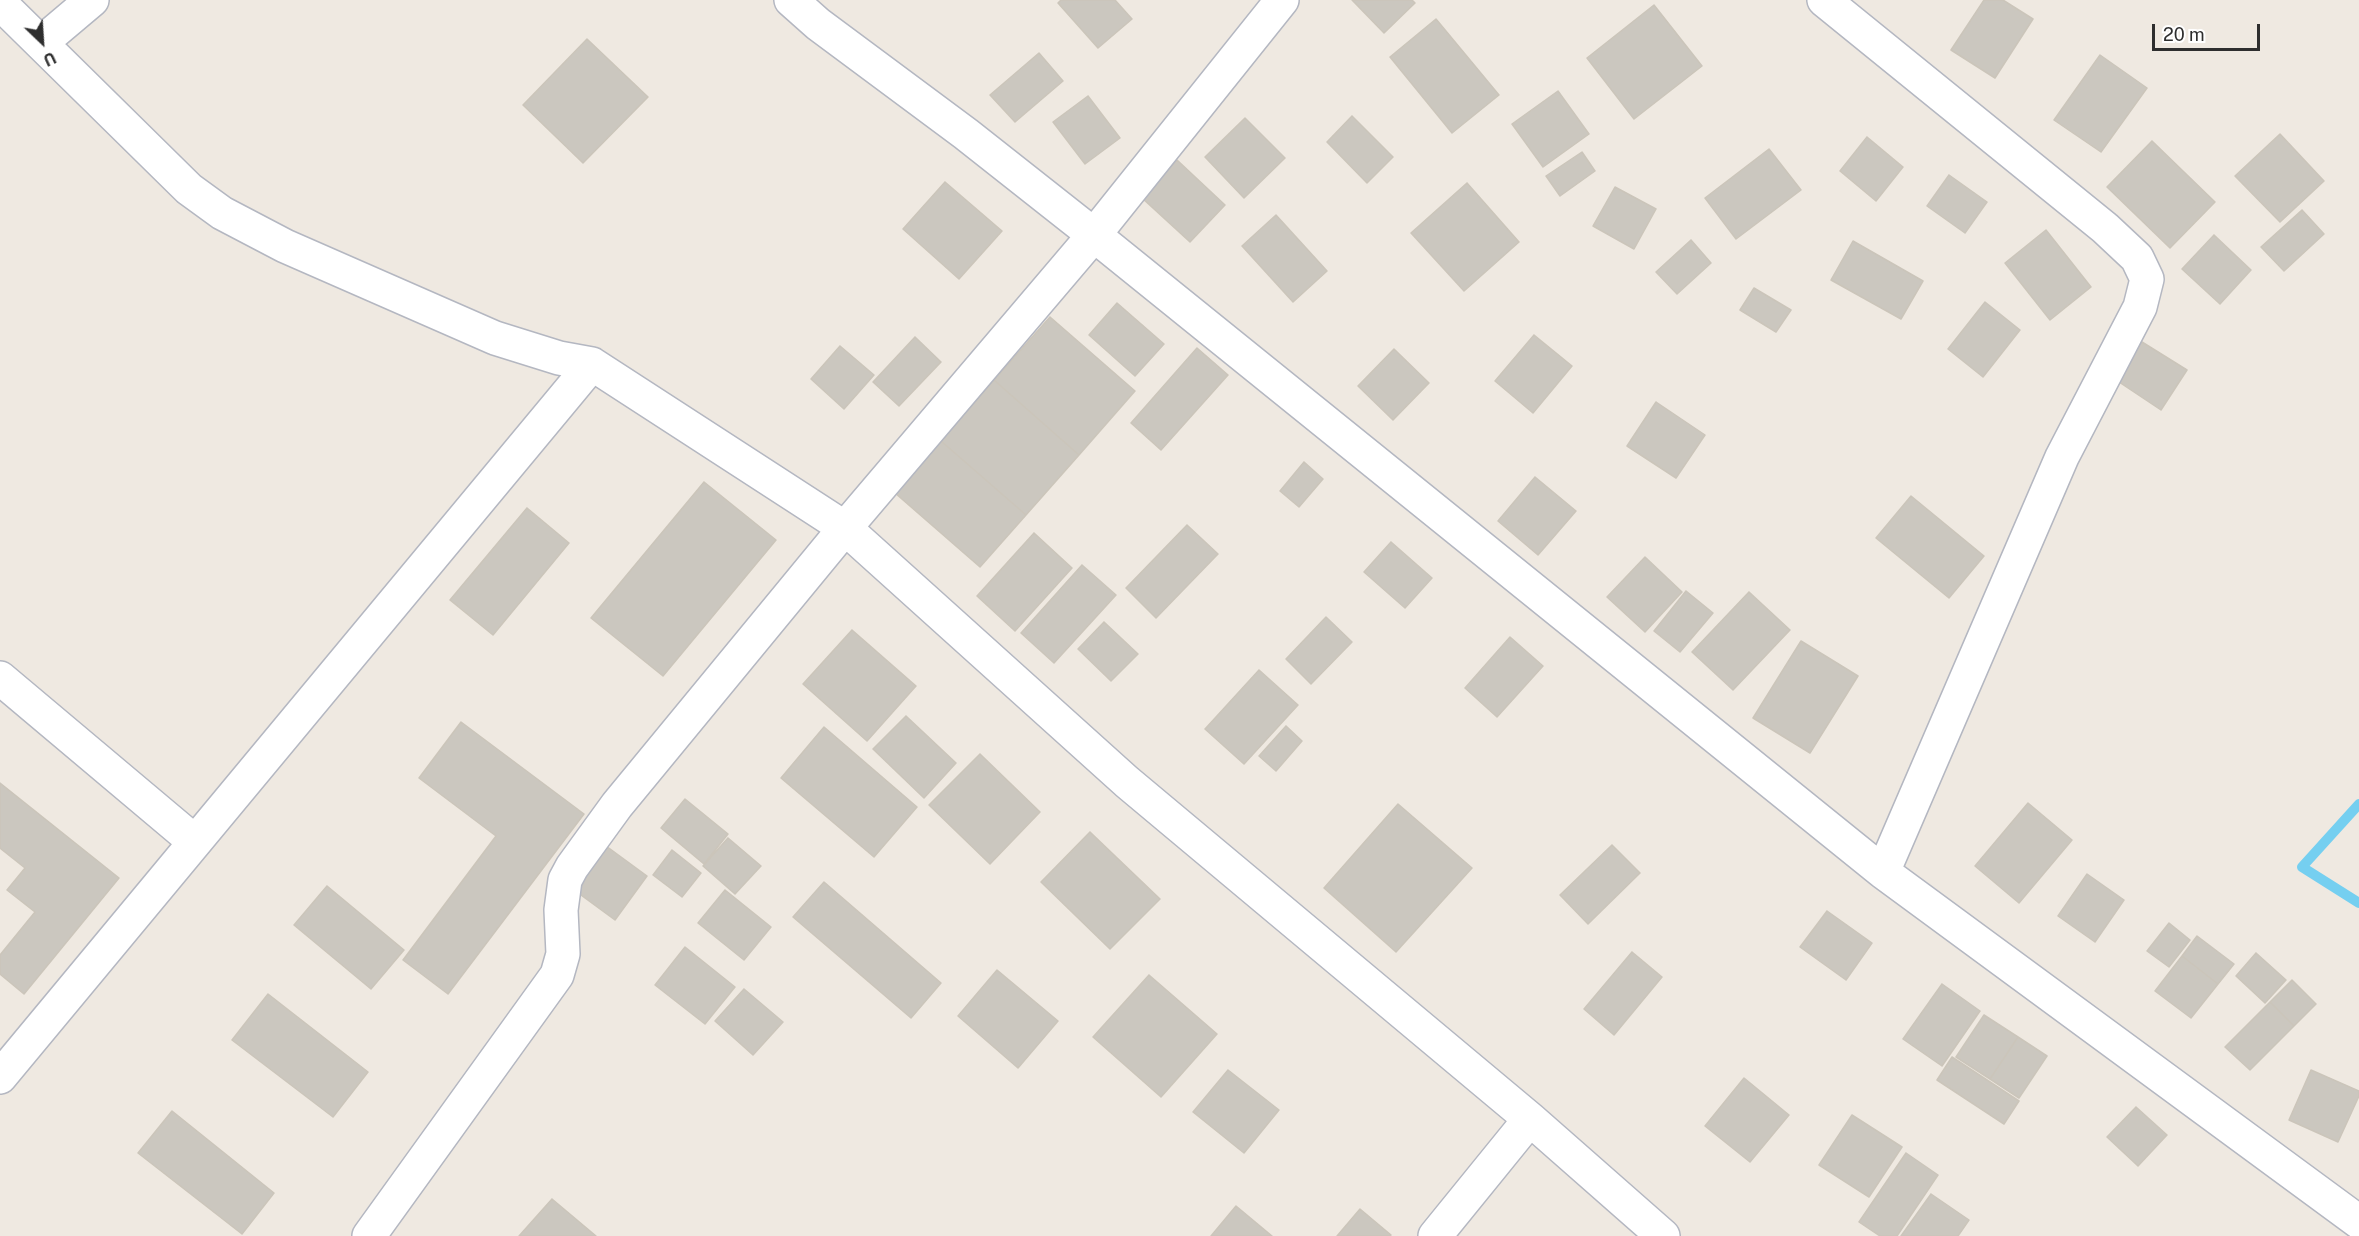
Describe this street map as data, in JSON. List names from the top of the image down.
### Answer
{
  "scale_bar": "20 m",
  "north": "bottom right"
}
